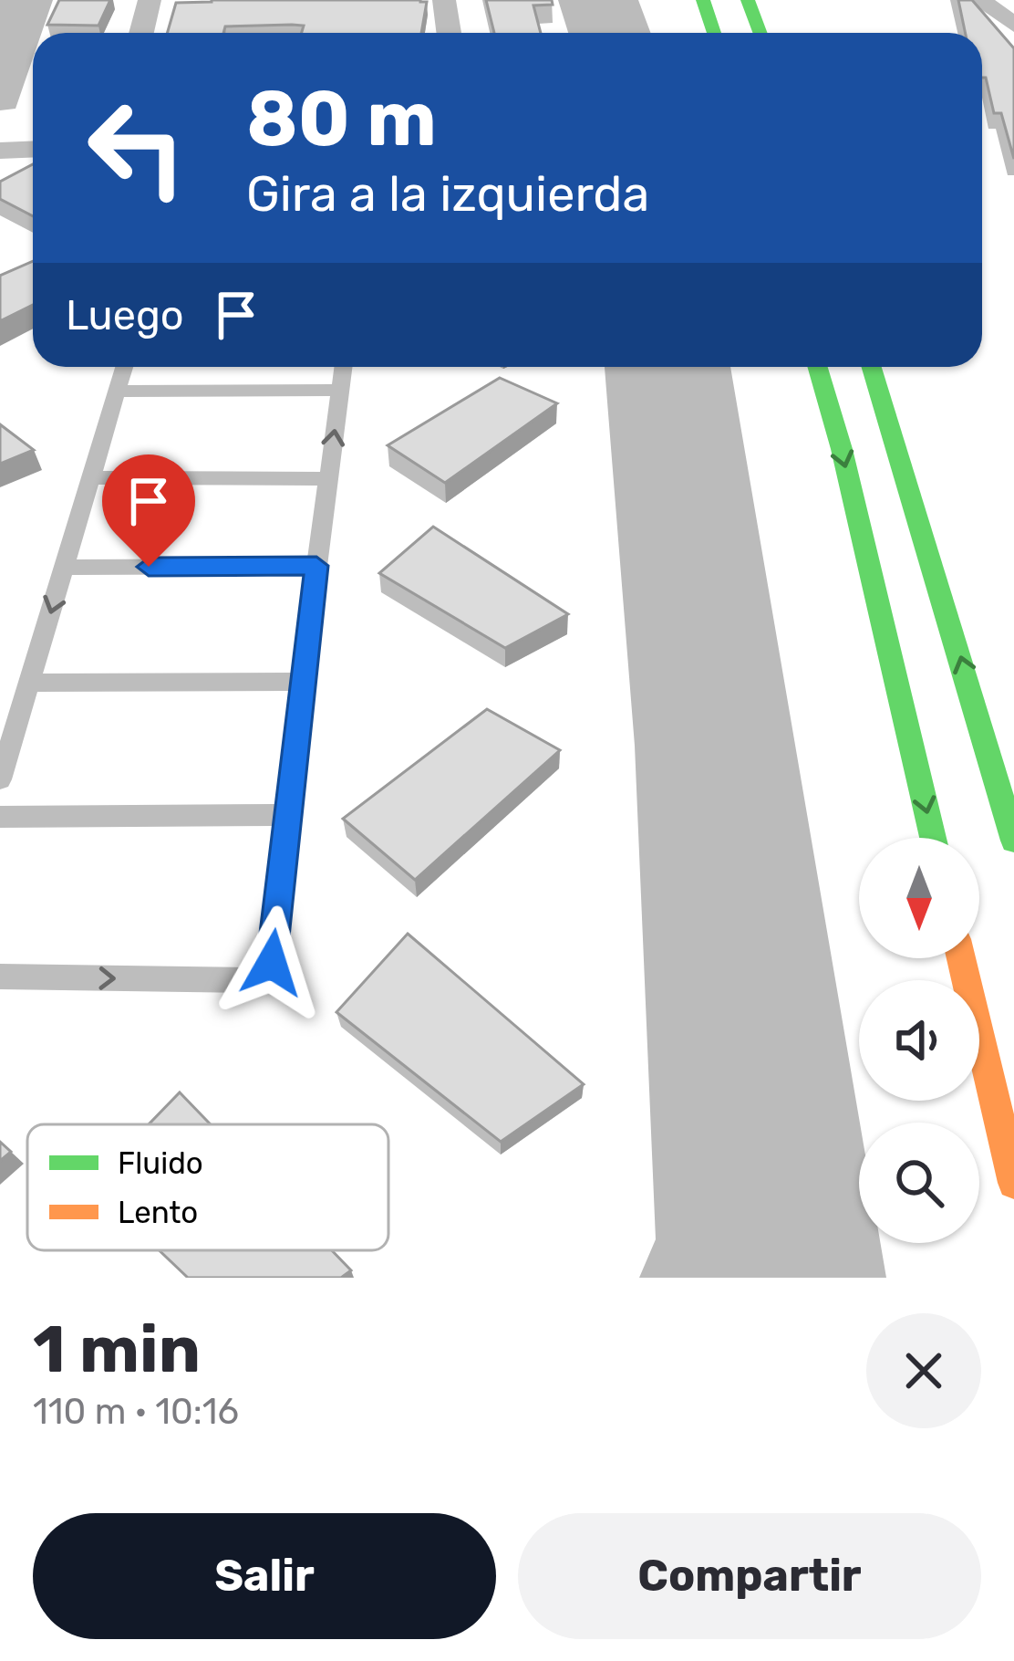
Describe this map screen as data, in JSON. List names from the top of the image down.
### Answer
{
  "legend": ["Fluido", "Lento"],
  "north": "bottom",
  "page": {
    "turn": ["80 m", "Gira a la izquierda"],
    "then": "Luego",
    "heading": ["1 min", "110 m · 10:16"],
    "buttons": ["Salir", "Compartir"]
  }
}
